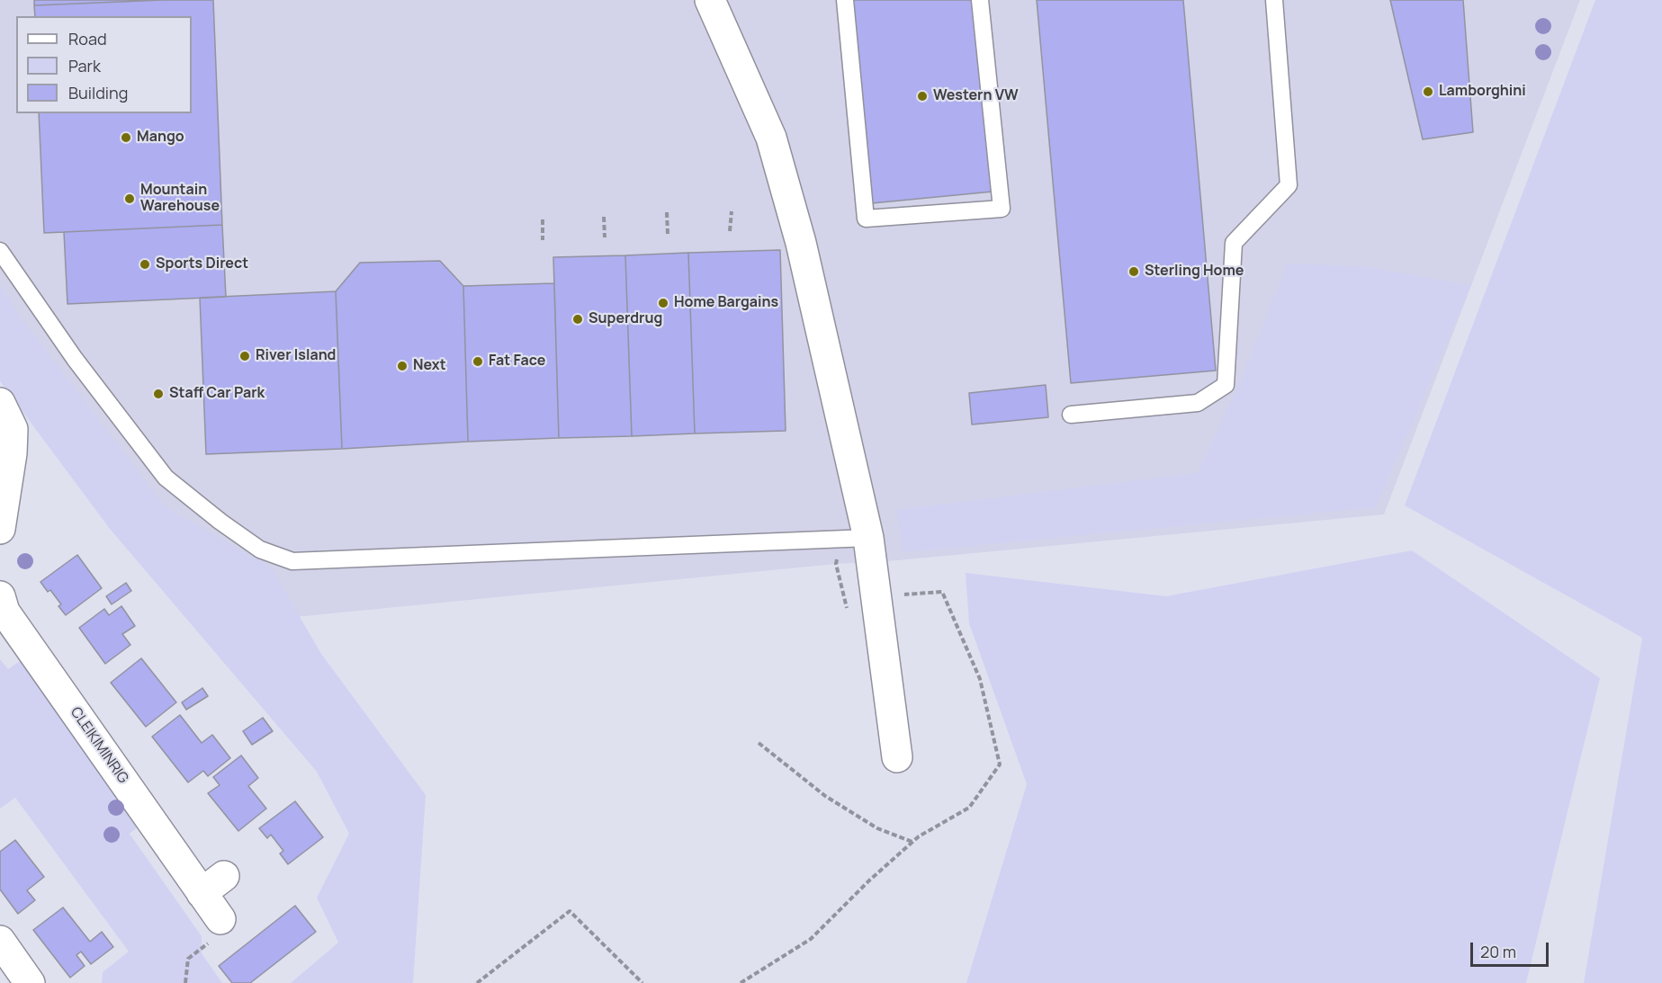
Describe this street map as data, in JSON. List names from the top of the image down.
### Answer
{
  "streets": {
    "street": ["CLEIKIMINRIG"]
  },
  "places": [
    "Lamborghini",
    "Western VW",
    "Mango",
    "Mountain Warehouse",
    "Sports Direct",
    "Sterling Home",
    "Home Bargains",
    "Superdrug",
    "River Island",
    "Fat Face",
    "Next",
    "Staff Car Park"
  ],
  "legend": ["Road", "Park", "Building"],
  "scale_bar": "20 m"
}
